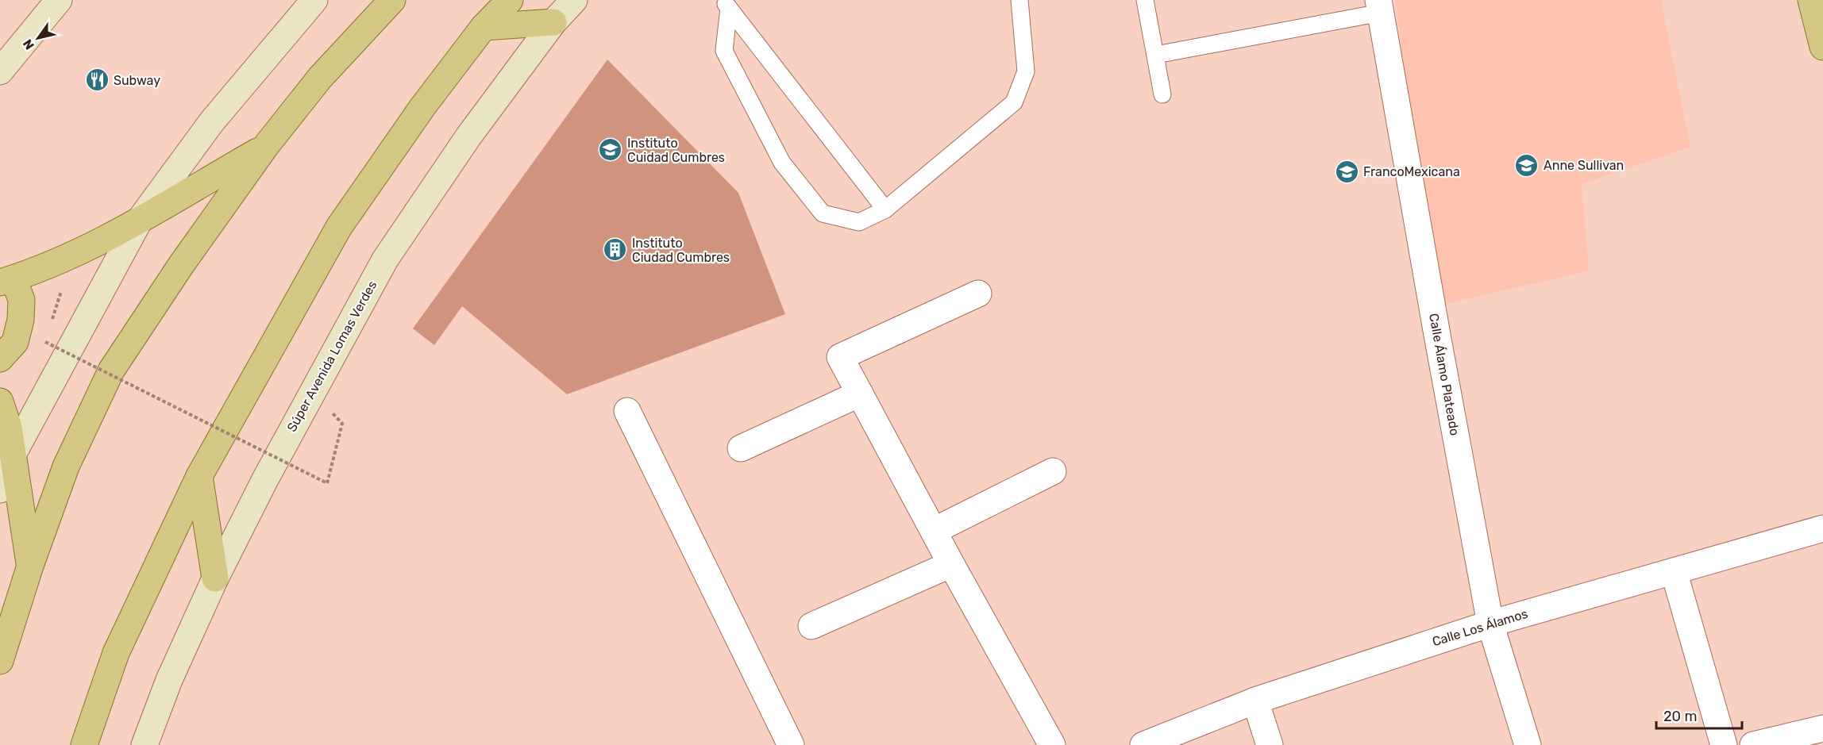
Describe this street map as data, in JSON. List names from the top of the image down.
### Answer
{
  "streets": {
    "main road": ["Súper Avenida Lomas Verdes"],
    "street": ["Calle Álamo Plateado", "Calle Los Álamos"]
  },
  "crossings": [
    ["Calle Álamo Plateado", "Calle Los Álamos"]
  ],
  "places": {
    "restaurant": ["Subway"],
    "school or university": ["Instituto Cuidad Cumbres", "Anne Sullivan", "FrancoMexicana"],
    "building": ["Instituto Ciudad Cumbres"]
  },
  "scale_bar": "20 m",
  "north": "bottom left"
}
